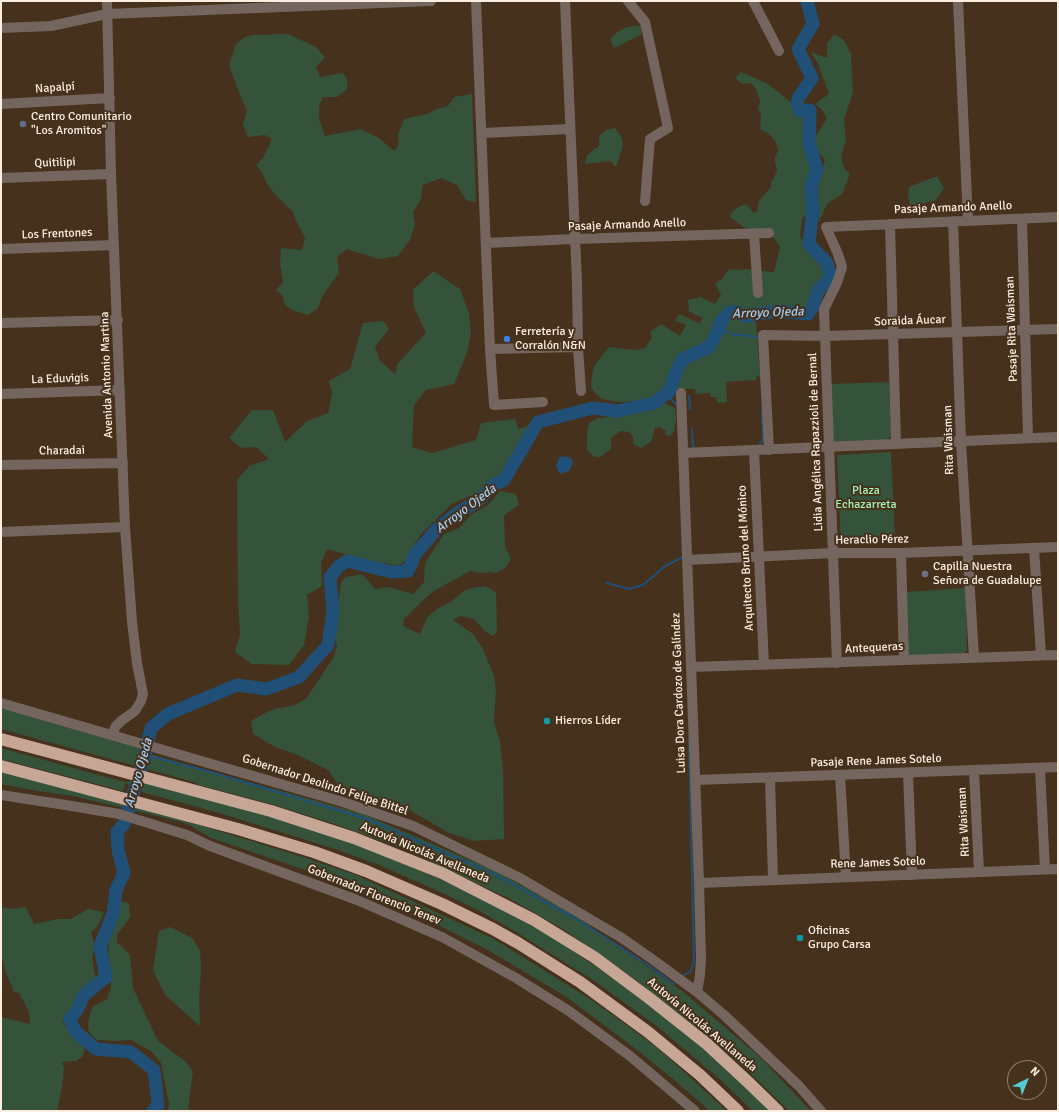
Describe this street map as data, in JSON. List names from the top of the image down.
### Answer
{
  "streets": {
    "highway": ["Autovía Nicolás Avellaneda"],
    "street": [
      "Napalpí",
      "Quitilipi",
      "Pasaje Armando Anello",
      "Los Frentones",
      "Soraida Áucar",
      "Pasaje Rita Waisman",
      "Avenida Antonio Martina",
      "La Eduvigis",
      "Rita Waisman",
      "Lidia Angélica Rapazzioli de Bernal",
      "Charadai",
      "Heraclio Pérez",
      "Arquitecto Bruno del Mónico",
      "Antequeras",
      "Luisa Dora Cardozo de Galíndez",
      "Pasaje Rene James Sotelo",
      "Gobernador Deolindo Felipe Bittel",
      "Rene James Sotelo",
      "Gobernador Florencio Tenev"
    ]
  },
  "crossings": [
    ["Napalpí", "Avenida Antonio Martina"],
    ["Quitilipi", "Avenida Antonio Martina"],
    ["Pasaje Armando Anello", "Pasaje Rita Waisman"],
    ["Pasaje Armando Anello", "Rita Waisman"],
    ["Pasaje Armando Anello", "Lidia Angélica Rapazzioli de Bernal"],
    ["Los Frentones", "Avenida Antonio Martina"],
    ["Soraida Áucar", "Pasaje Rita Waisman"],
    ["Soraida Áucar", "Rita Waisman"],
    ["Soraida Áucar", "Lidia Angélica Rapazzioli de Bernal"],
    ["Avenida Antonio Martina", "La Eduvigis"],
    ["Avenida Antonio Martina", "Charadai"],
    ["Avenida Antonio Martina", "Gobernador Deolindo Felipe Bittel"],
    ["Rita Waisman", "Heraclio Pérez"],
    ["Rita Waisman", "Antequeras"],
    ["Rita Waisman", "Pasaje Rene James Sotelo"],
    ["Rita Waisman", "Rene James Sotelo"],
    ["Lidia Angélica Rapazzioli de Bernal", "Heraclio Pérez"],
    ["Lidia Angélica Rapazzioli de Bernal", "Antequeras"],
    ["Heraclio Pérez", "Arquitecto Bruno del Mónico"],
    ["Heraclio Pérez", "Luisa Dora Cardozo de Galíndez"],
    ["Arquitecto Bruno del Mónico", "Antequeras"],
    ["Antequeras", "Luisa Dora Cardozo de Galíndez"],
    ["Luisa Dora Cardozo de Galíndez", "Pasaje Rene James Sotelo"],
    ["Luisa Dora Cardozo de Galíndez", "Gobernador Deolindo Felipe Bittel"],
    ["Luisa Dora Cardozo de Galíndez", "Rene James Sotelo"]
  ],
  "water": ["Arroyo Ojeda"],
  "parks": ["Plaza Echazarreta"],
  "places": [
    "Centro Comunitario \"Los Aromitos\"",
    "Ferretería y Corralón N&N",
    "Capilla Nuestra Señora de Guadalupe",
    "Hierros Líder",
    "Oficinas Grupo Carsa"
  ],
  "north": "top right"
}
